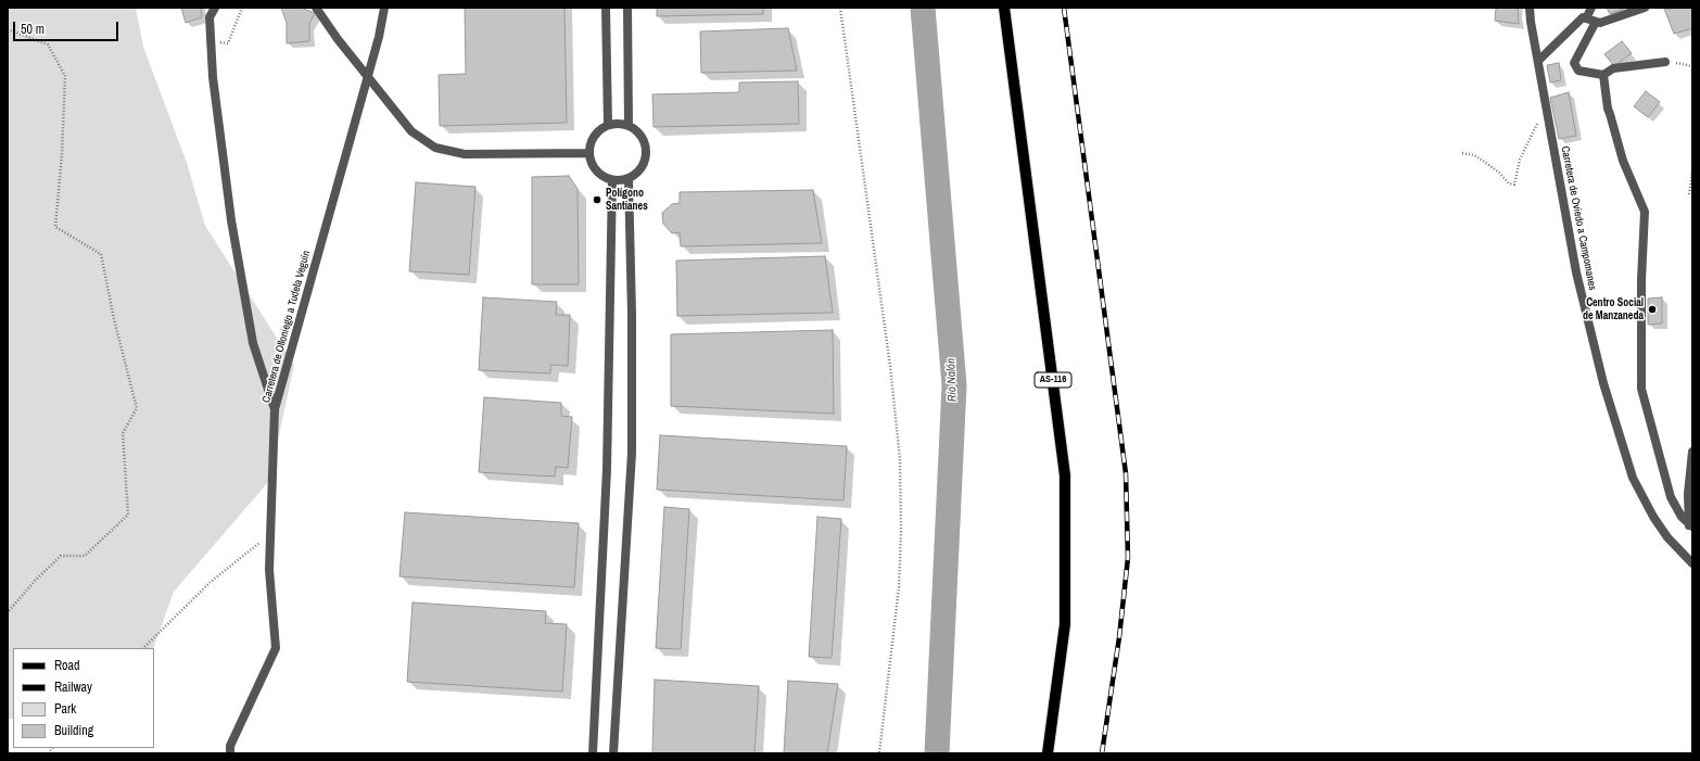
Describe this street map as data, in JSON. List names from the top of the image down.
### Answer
{
  "streets": {
    "main road": ["AS-116"],
    "street": ["Carretera de Oviedo a Campomanes", "Carretera de Olloniego a Tudela Veguín"]
  },
  "water": ["Río Nalón"],
  "places": ["Polígono Santianes", "Centro Social de Manzaneda"],
  "legend": [
    "Road",
    "Railway",
    "Park",
    "Building"
  ],
  "scale_bar": "50 m"
}
